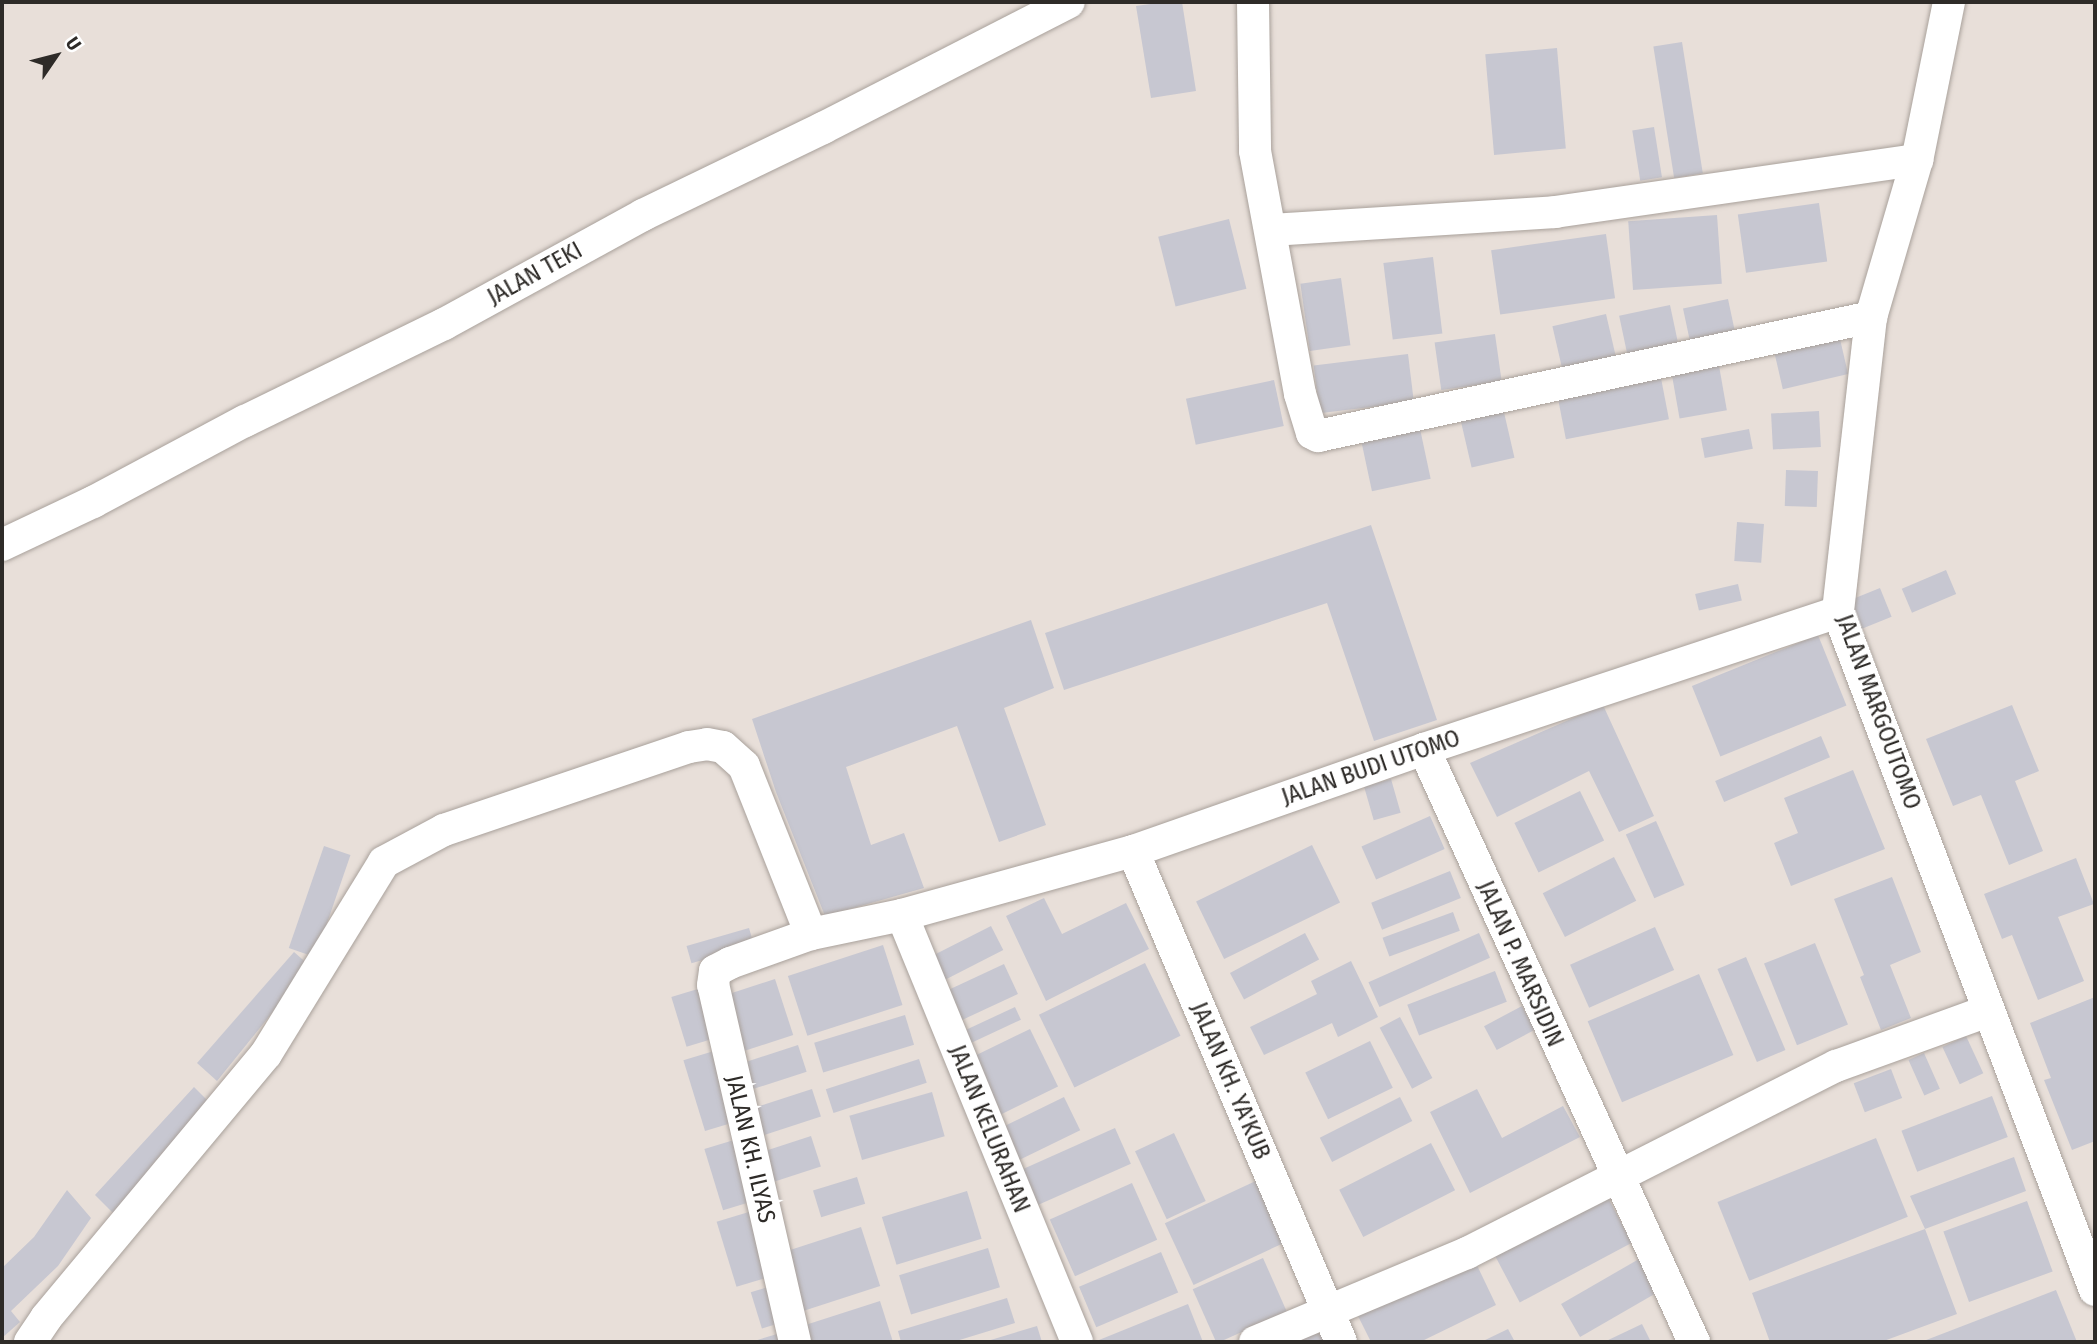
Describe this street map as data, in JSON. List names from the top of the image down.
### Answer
{
  "streets": {
    "street": [
      "JALAN TEKI",
      "JALAN MARGOUTOMO",
      "JALAN BUDI UTOMO",
      "JALAN P. MARSIDIN",
      "JALAN KH. YA'KUB",
      "JALAN KELURAHAN",
      "JALAN KH. ILYAS"
    ]
  },
  "crossings": [
    ["JALAN MARGOUTOMO", "JALAN BUDI UTOMO"],
    ["JALAN BUDI UTOMO", "JALAN P. MARSIDIN"],
    ["JALAN BUDI UTOMO", "JALAN KH. YA'KUB"],
    ["JALAN BUDI UTOMO", "JALAN KELURAHAN"],
    ["JALAN BUDI UTOMO", "JALAN KH. ILYAS"]
  ],
  "north": "top right"
}
